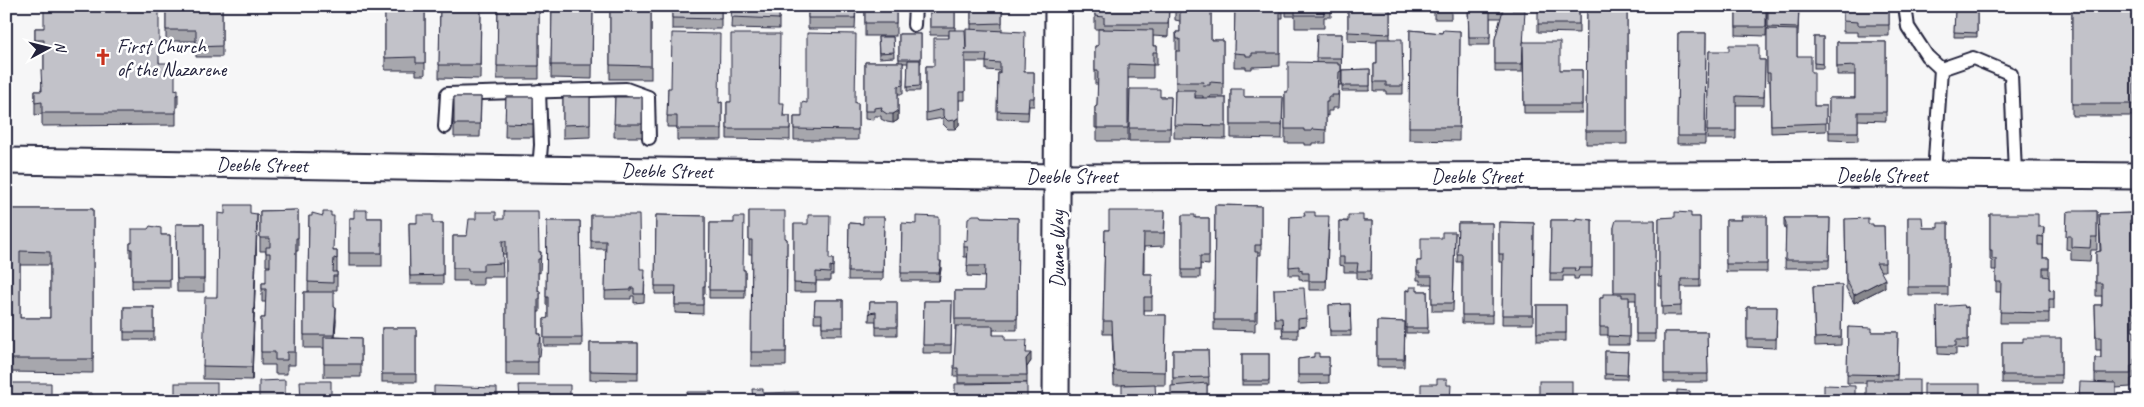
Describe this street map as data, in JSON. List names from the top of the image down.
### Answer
{
  "streets": {
    "street": ["Deeble Street", "Duane Way"]
  },
  "crossings": [
    ["Deeble Street", "Duane Way"]
  ],
  "places": {
    "church": ["First Church of the Nazarene"]
  },
  "north": "right"
}
